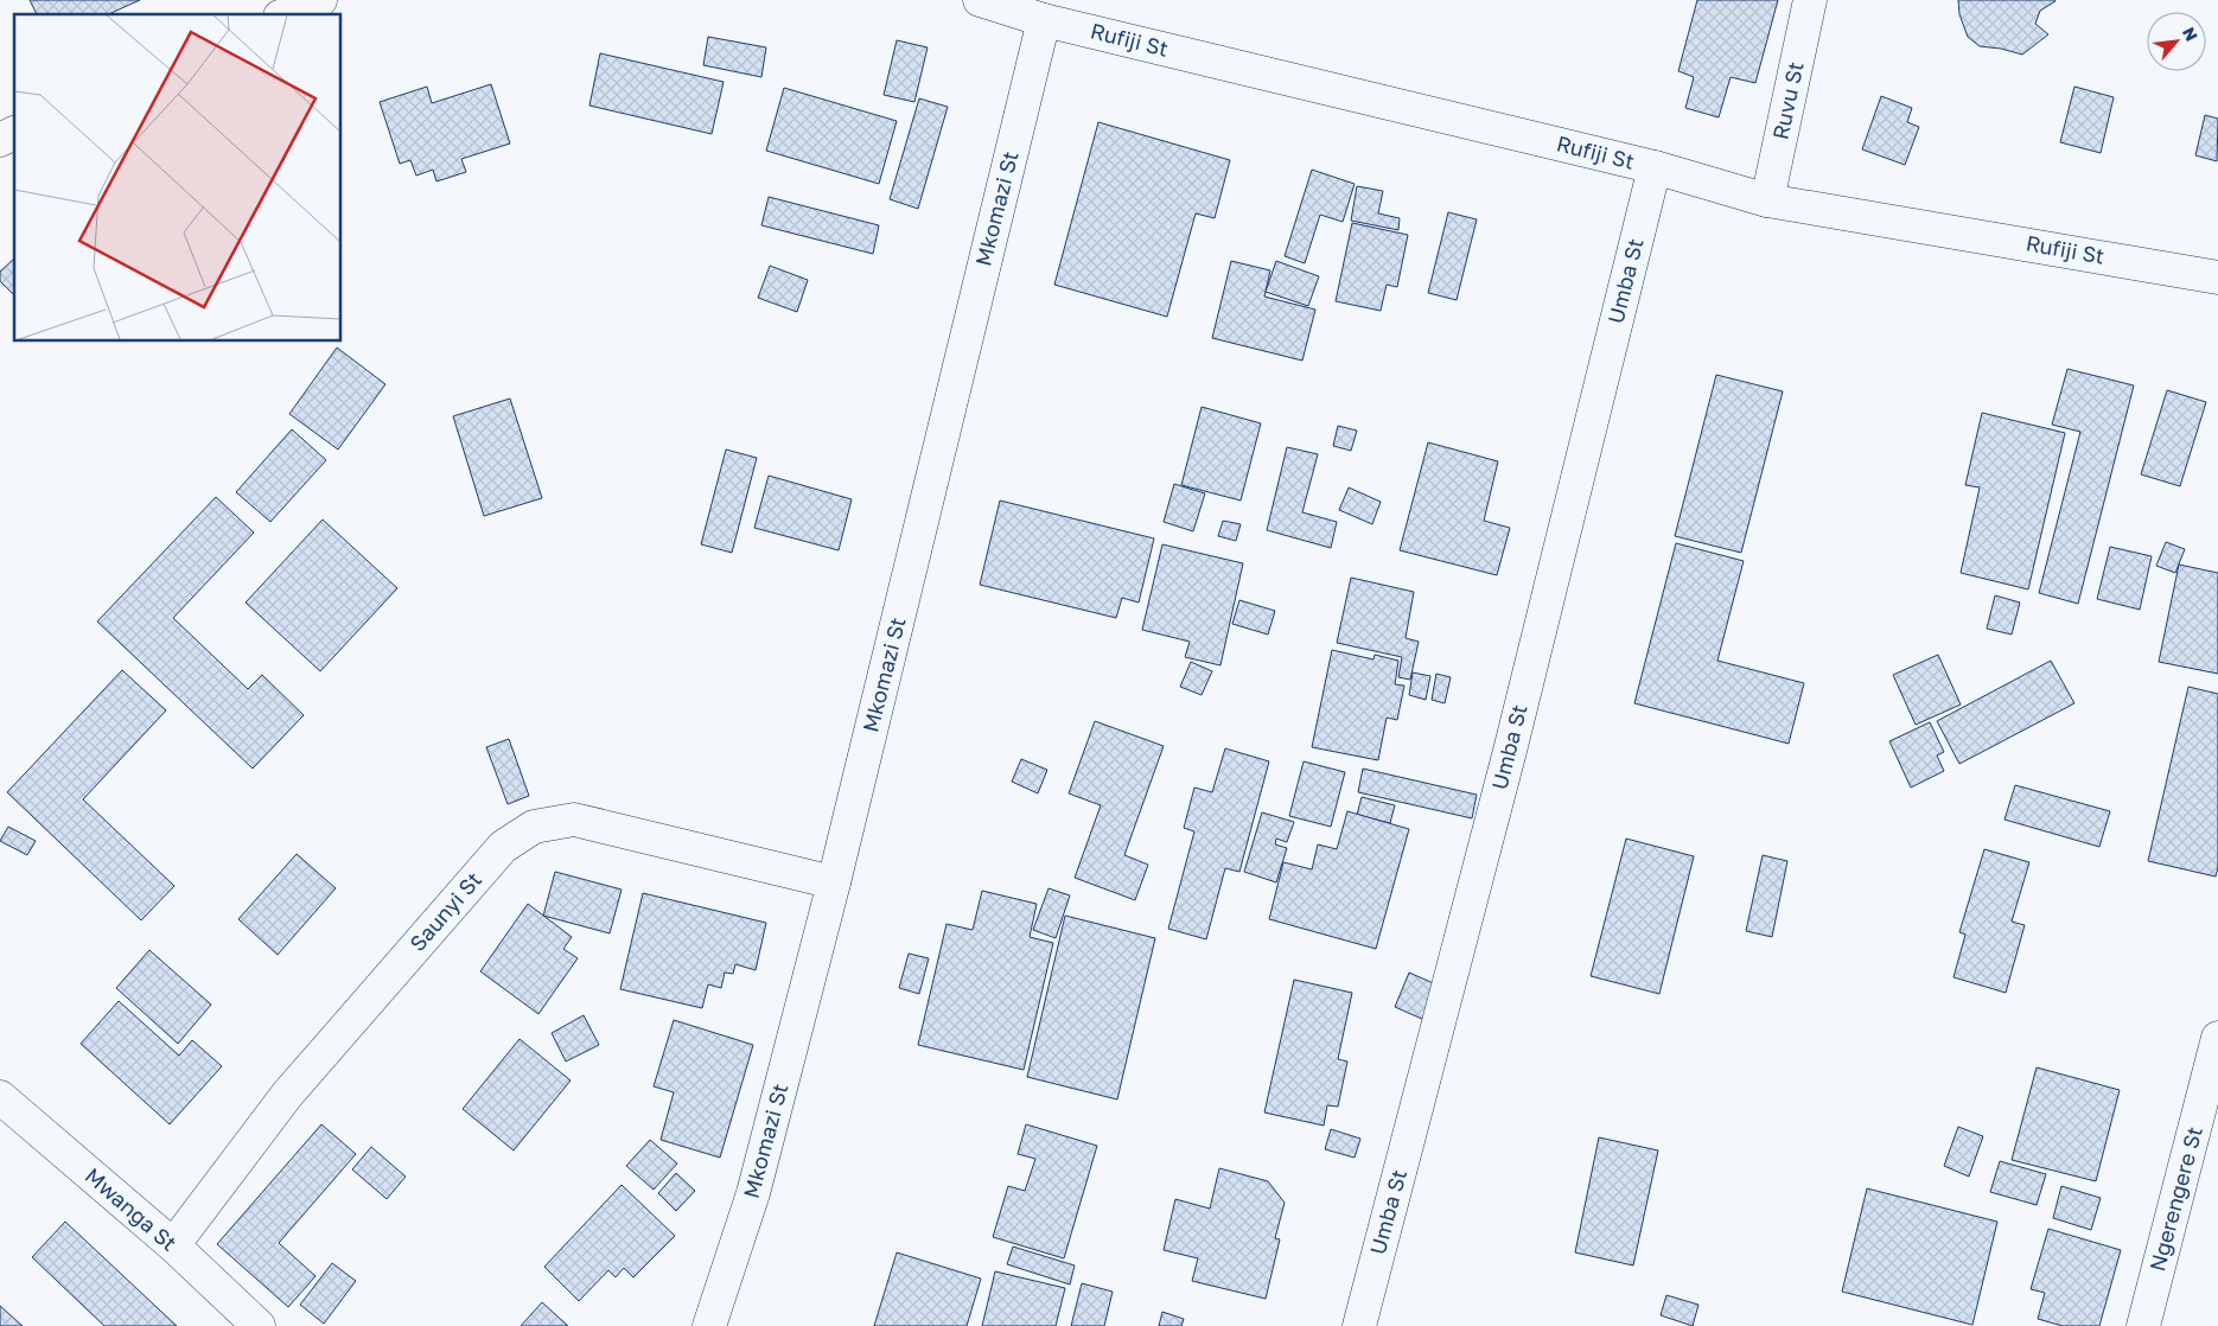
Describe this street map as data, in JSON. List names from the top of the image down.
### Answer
{
  "streets": {
    "street": [
      "Rufiji St",
      "Ruvu St",
      "Mkomazi St",
      "Umba St",
      "Saunyi St",
      "Ngerengere St",
      "Mwanga St"
    ]
  },
  "crossings": [
    ["Rufiji St", "Ruvu St"],
    ["Rufiji St", "Mkomazi St"],
    ["Rufiji St", "Umba St"],
    ["Mkomazi St", "Saunyi St"],
    ["Saunyi St", "Mwanga St"]
  ],
  "north": "top right"
}
